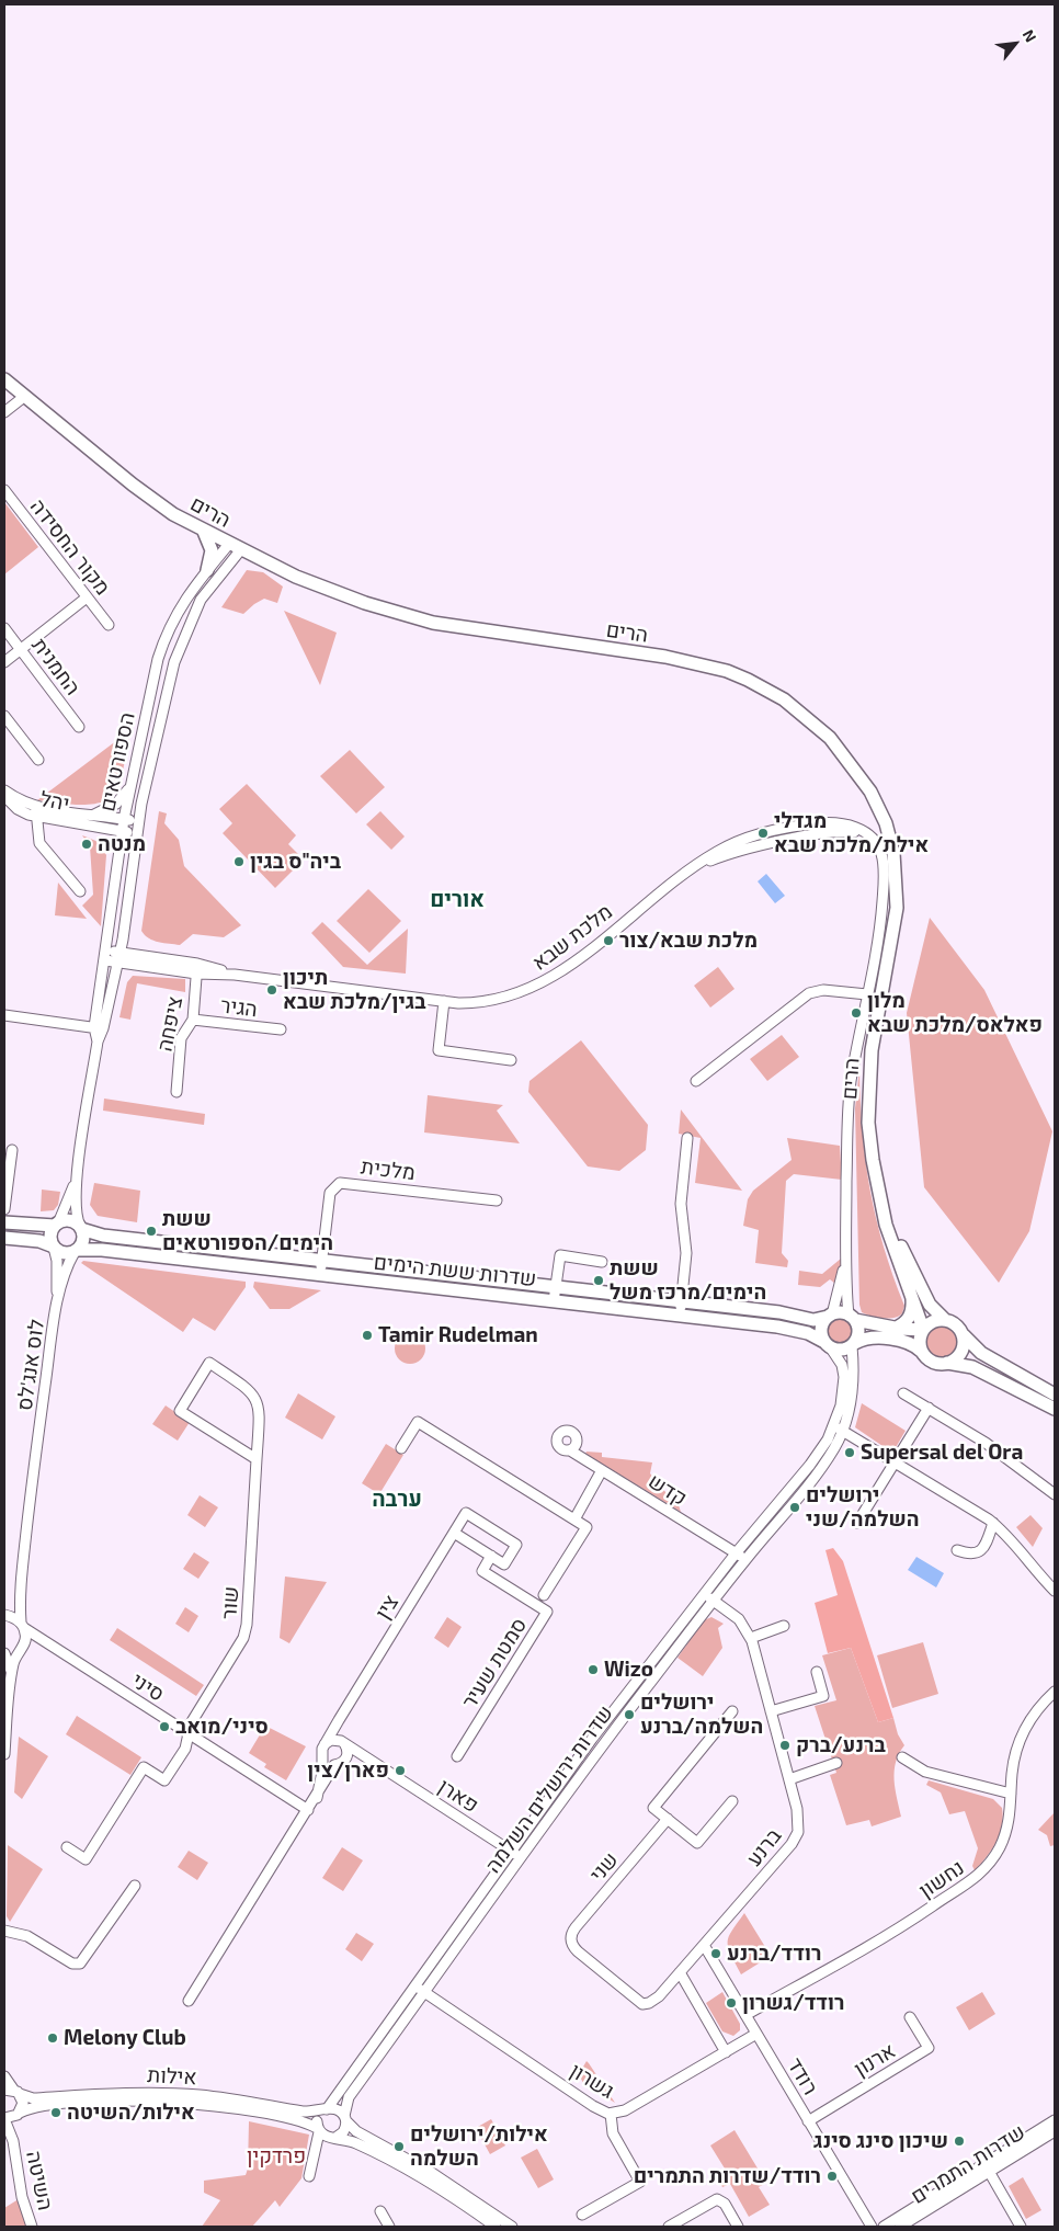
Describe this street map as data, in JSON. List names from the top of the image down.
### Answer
{
  "streets": {
    "main road": ["הרים", "שדרות ששת הימים"],
    "street": [
      "מקור החסידה",
      "החמנית",
      "הספורטאים",
      "יהל",
      "מלכת שבא",
      "הגיר",
      "ציפחה",
      "מלכית",
      "לוס אנג'לס",
      "קדש",
      "שור",
      "צין",
      "סמטת שעיר",
      "סיני",
      "שדרות ירושלים השלמה",
      "פארן",
      "ברנע",
      "שני",
      "נחשון",
      "ארנון",
      "אילות",
      "רודד",
      "גשרון",
      "שדרות התמרים",
      "השיטה"
    ]
  },
  "crossings": [
    ["הרים", "הספורטאים"],
    ["הספורטאים", "יהל"],
    ["הספורטאים", "מלכת שבא"],
    ["הספורטאים", "שדרות ששת הימים"],
    ["הספורטאים", "לוס אנג'לס"],
    ["מלכת שבא", "ציפחה"],
    ["מלכת שבא", "שדרות ששת הימים"],
    ["מלכת שבא", "שדרות ירושלים השלמה"],
    ["הגיר", "ציפחה"],
    ["מלכית", "שדרות ששת הימים"],
    ["שדרות ששת הימים", "לוס אנג'לס"],
    ["שדרות ששת הימים", "שדרות ירושלים השלמה"],
    ["לוס אנג'לס", "סיני"],
    ["קדש", "שדרות ירושלים השלמה"],
    ["שור", "סיני"],
    ["צין", "סמטת שעיר"],
    ["צין", "פארן"],
    ["שדרות ירושלים השלמה", "פארן"],
    ["שדרות ירושלים השלמה", "ברנע"],
    ["שדרות ירושלים השלמה", "אילות"],
    ["שדרות ירושלים השלמה", "גשרון"],
    ["ברנע", "שני"],
    ["ברנע", "רודד"],
    ["נחשון", "רודד"],
    ["ארנון", "רודד"],
    ["אילות", "השיטה"],
    ["רודד", "גשרון"]
  ],
  "districts": ["אורים", "ערבה"],
  "parks": ["פרדקין"],
  "places": [
    "מגדלי אילת/מלכת שבא",
    "מנטה",
    "ביה\"ס בגין",
    "מלכת שבא/צור",
    "תיכון בגין/מלכת שבא",
    "מלון פאלאס/מלכת שבא",
    "ששת הימים/הספורטאים",
    "ששת הימים/מרכז משל",
    "Tamir Rudelman",
    "Supersal del Ora",
    "ירושלים השלמה/שני",
    "Wizo",
    "ירושלים השלמה/ברנע",
    "סיני/מואב",
    "ברנע/ברק",
    "פארן/צין",
    "רודד/ברנע",
    "רודד/גשרון",
    "Melony Club",
    "אילות/השיטה",
    "שיכון סינג סינג",
    "אילות/ירושלים השלמה",
    "רודד/שדרות התמרים"
  ],
  "north": "top right"
}
